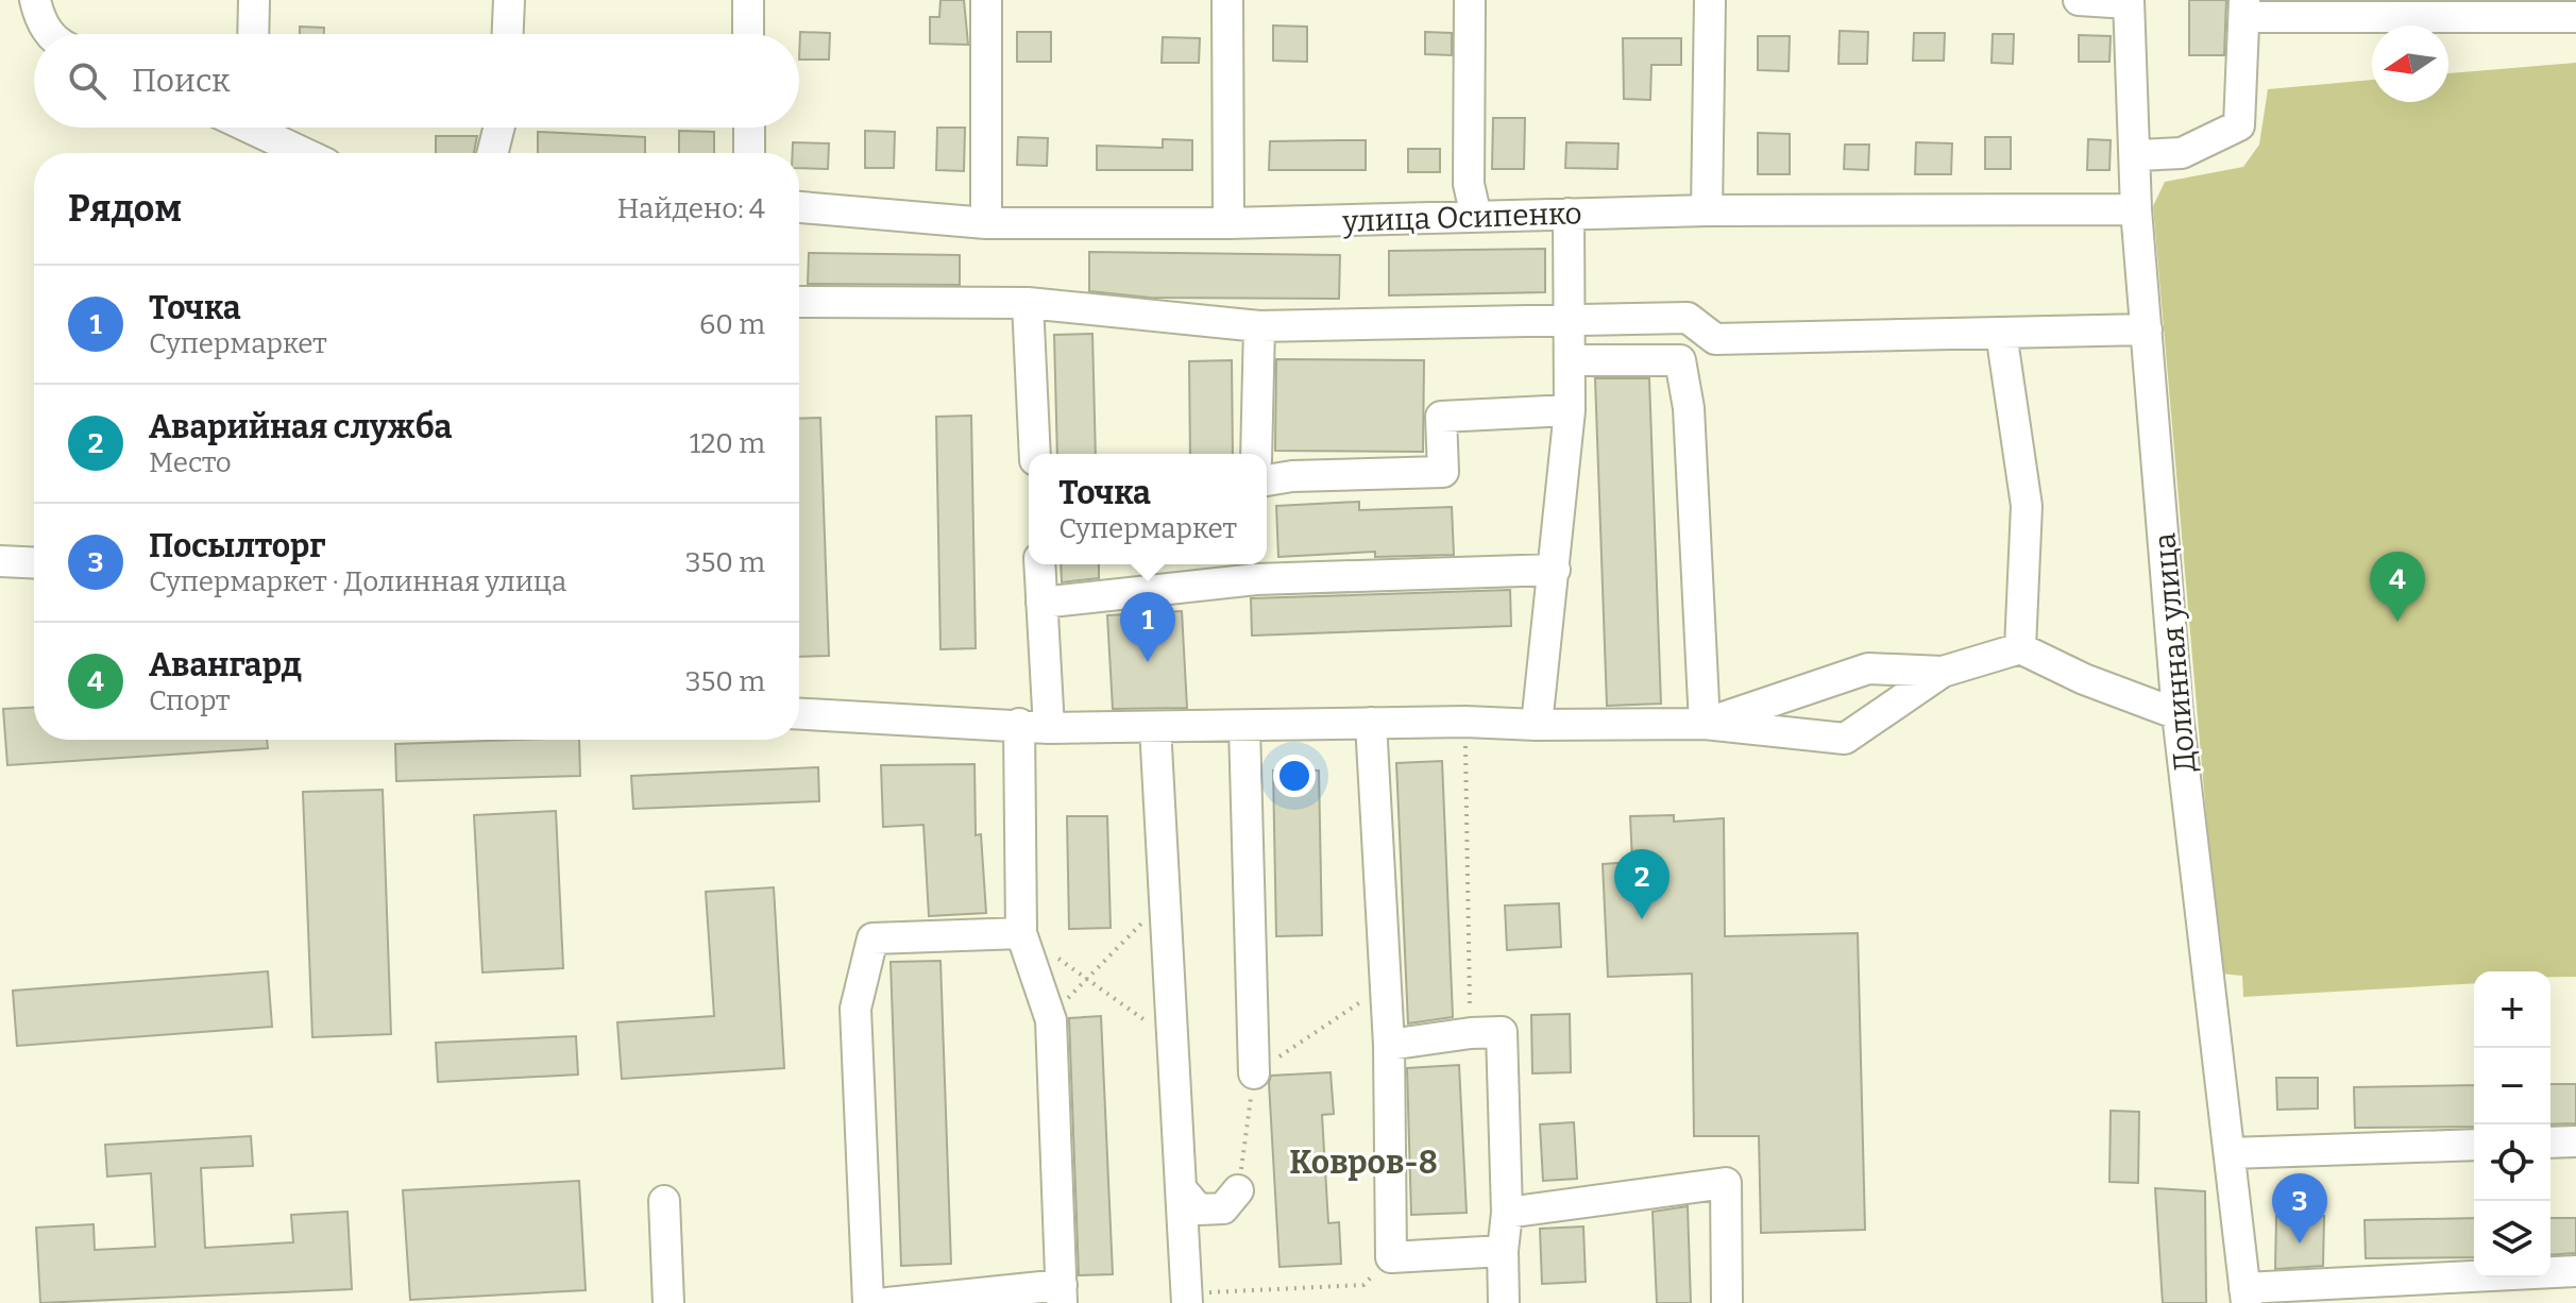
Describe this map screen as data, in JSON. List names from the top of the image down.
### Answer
{
  "streets": {
    "street": ["улица Осипенко", "Долинная улица"]
  },
  "crossings": [
    ["улица Осипенко", "Долинная улица"]
  ],
  "districts": ["Ковров-8"],
  "north": "left",
  "page": {
    "search": "Поиск",
    "heading": ["Рядом", "Найдено: 4"],
    "list": [
      {
        "mark": "1",
        "name": "Точка",
        "note": "Супермаркет",
        "value": "60 m"
      },
      {
        "mark": "2",
        "name": "Аварийная служба",
        "note": "Место",
        "value": "120 m"
      },
      {
        "mark": "3",
        "name": "Посылторг",
        "note": "Супермаркет · Долинная улица",
        "value": "350 m"
      },
      {
        "mark": "4",
        "name": "Авангард",
        "note": "Спорт",
        "value": "350 m"
      }
    ],
    "popup": ["Точка", "Супермаркет"],
    "pins": [
      "4",
      "1",
      "2",
      "3"
    ],
    "map_buttons": ["+", "−"]
  }
}
